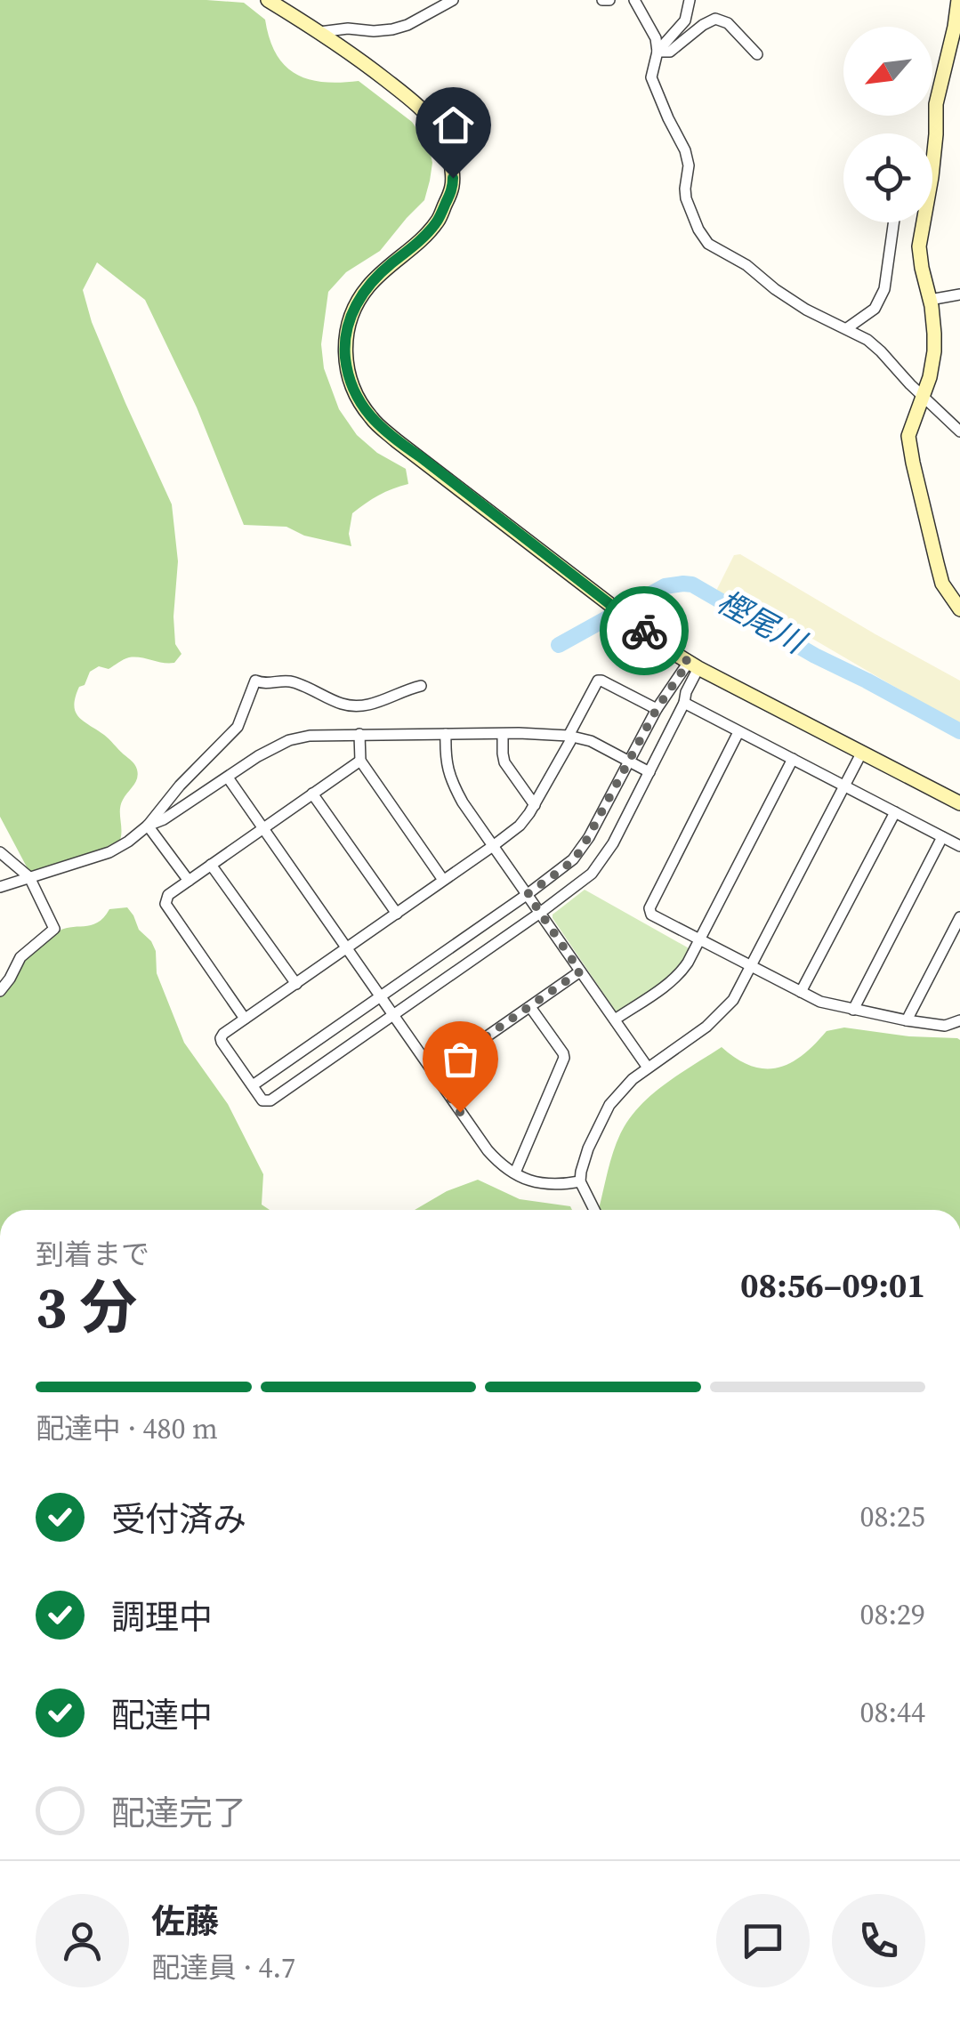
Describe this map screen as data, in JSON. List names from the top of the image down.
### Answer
{
  "water": ["樫尾川"],
  "north": "bottom left",
  "page": {
    "heading": ["3 分", "到着まで", "08:56–09:01"],
    "panel": ["佐藤", "配達員 · 4.7"],
    "bar": "配達中 · 480 m",
    "list": [
      ["受付済み", "08:25"],
      ["調理中", "08:29"],
      ["配達中", "08:44"],
      "配達完了"
    ]
  }
}
